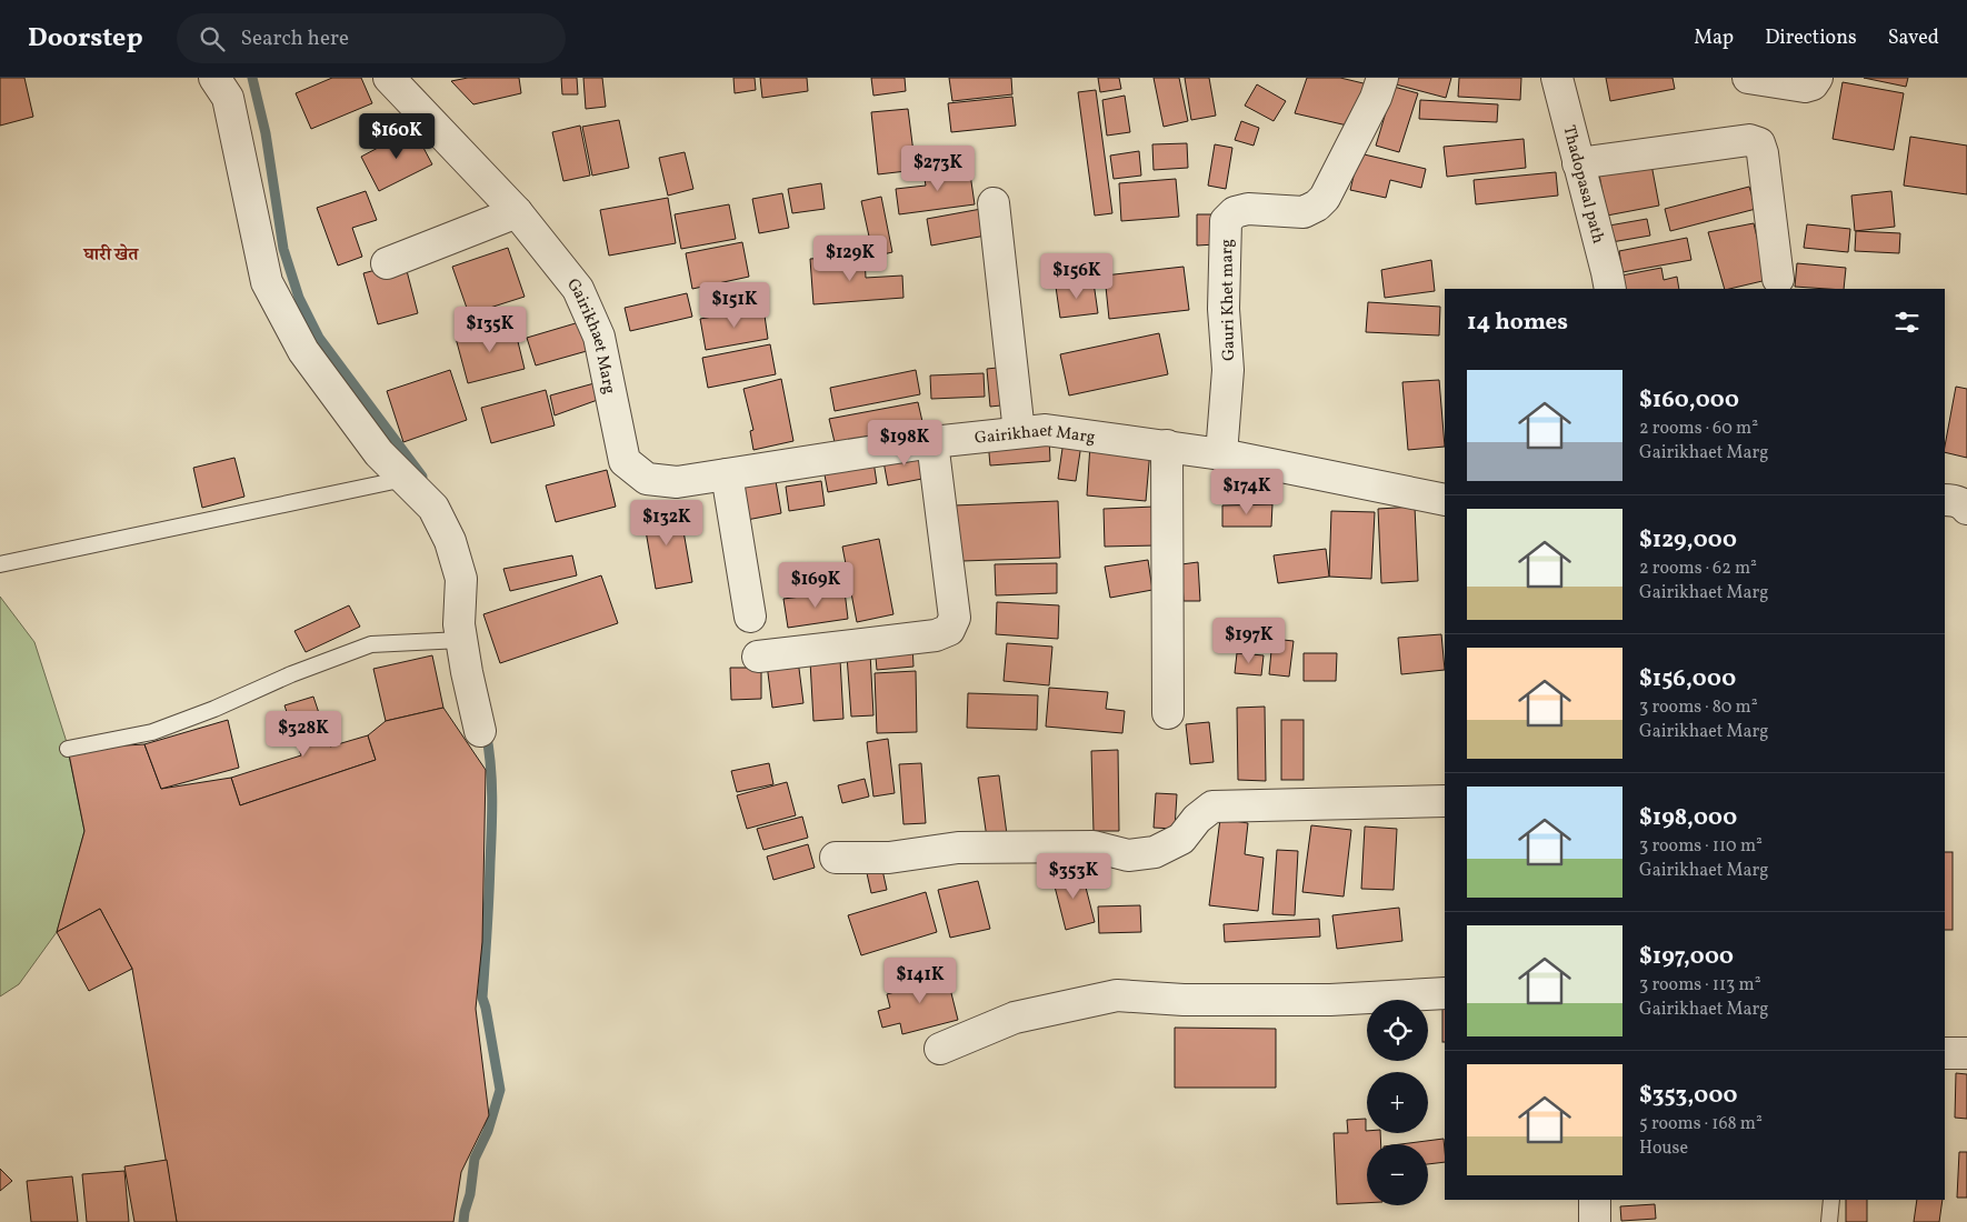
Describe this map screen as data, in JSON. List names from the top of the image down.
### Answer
{
  "streets": {
    "street": ["Thadopasal path", "Gauri Khet marg", "Gairikhaet Marg"]
  },
  "crossings": [
    ["Gauri Khet marg", "Gairikhaet Marg"]
  ],
  "districts": ["घारी खेत"],
  "page": {
    "header": "Doorstep",
    "search": "Search here",
    "nav": ["Map", "Directions", "Saved"],
    "price": [
      "$160K",
      "$273K",
      "$129K",
      "$156K",
      "$151K",
      "$135K",
      "$198K",
      "$174K",
      "$132K",
      "$169K",
      "$197K",
      "$328K",
      "$353K",
      "$141K"
    ],
    "heading": "14 homes",
    "list": [
      {
        "name": "$160,000",
        "note": "2 rooms · 60 m² · Gairikhaet Marg"
      },
      {
        "name": "$129,000",
        "note": "2 rooms · 62 m² · Gairikhaet Marg"
      },
      {
        "name": "$156,000",
        "note": "3 rooms · 80 m² · Gairikhaet Marg"
      },
      {
        "name": "$198,000",
        "note": "3 rooms · 110 m² · Gairikhaet Marg"
      },
      {
        "name": "$197,000",
        "note": "3 rooms · 113 m² · Gairikhaet Marg"
      },
      {
        "name": "$353,000",
        "note": "5 rooms · 168 m² · House"
      }
    ],
    "map_buttons": ["+", "−"]
  }
}
